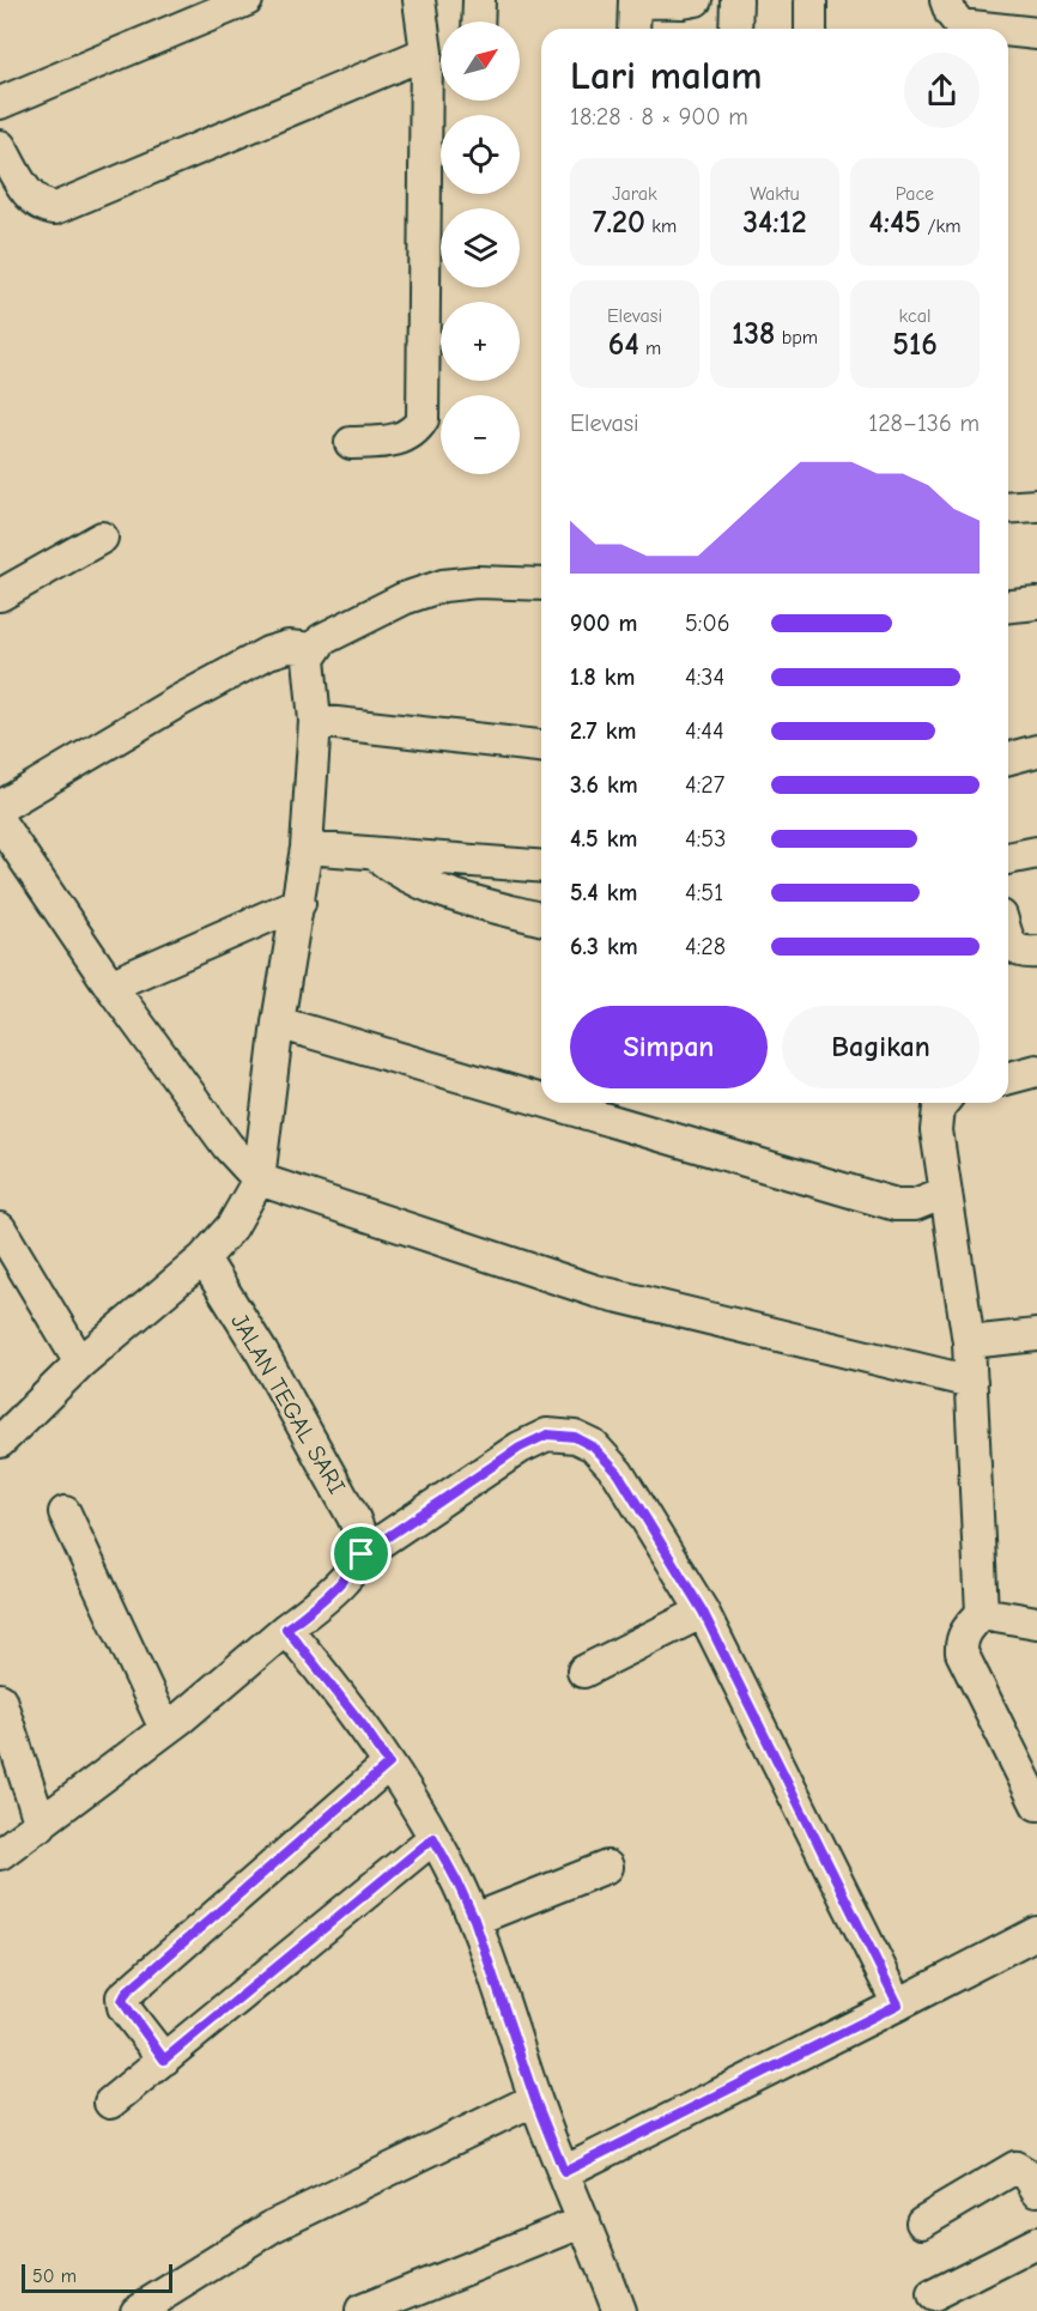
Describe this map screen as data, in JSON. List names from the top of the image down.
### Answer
{
  "streets": {
    "street": ["JALAN TEGAL SARI"]
  },
  "scale_bar": "50 m",
  "north": "top right",
  "page": {
    "map_buttons": ["+", "−"],
    "heading": ["Lari malam", "18:28 · 8 × 900 m"],
    "stats": [
      ["Jarak", "7.20 km"],
      ["Waktu", "34:12"],
      ["Pace", "4:45 /km"],
      ["Elevasi", "64 m"],
      ["138 bpm"],
      ["kcal", "516"]
    ],
    "chart": ["Elevasi", "128–136 m"],
    "list": [
      {
        "name": "900 m",
        "note": "5:06"
      },
      {
        "name": "1.8 km",
        "note": "4:34"
      },
      {
        "name": "2.7 km",
        "note": "4:44"
      },
      {
        "name": "3.6 km",
        "note": "4:27"
      },
      {
        "name": "4.5 km",
        "note": "4:53"
      },
      {
        "name": "5.4 km",
        "note": "4:51"
      },
      {
        "name": "6.3 km",
        "note": "4:28"
      }
    ],
    "buttons": ["Simpan", "Bagikan"],
    "scale": "50 m"
  }
}
